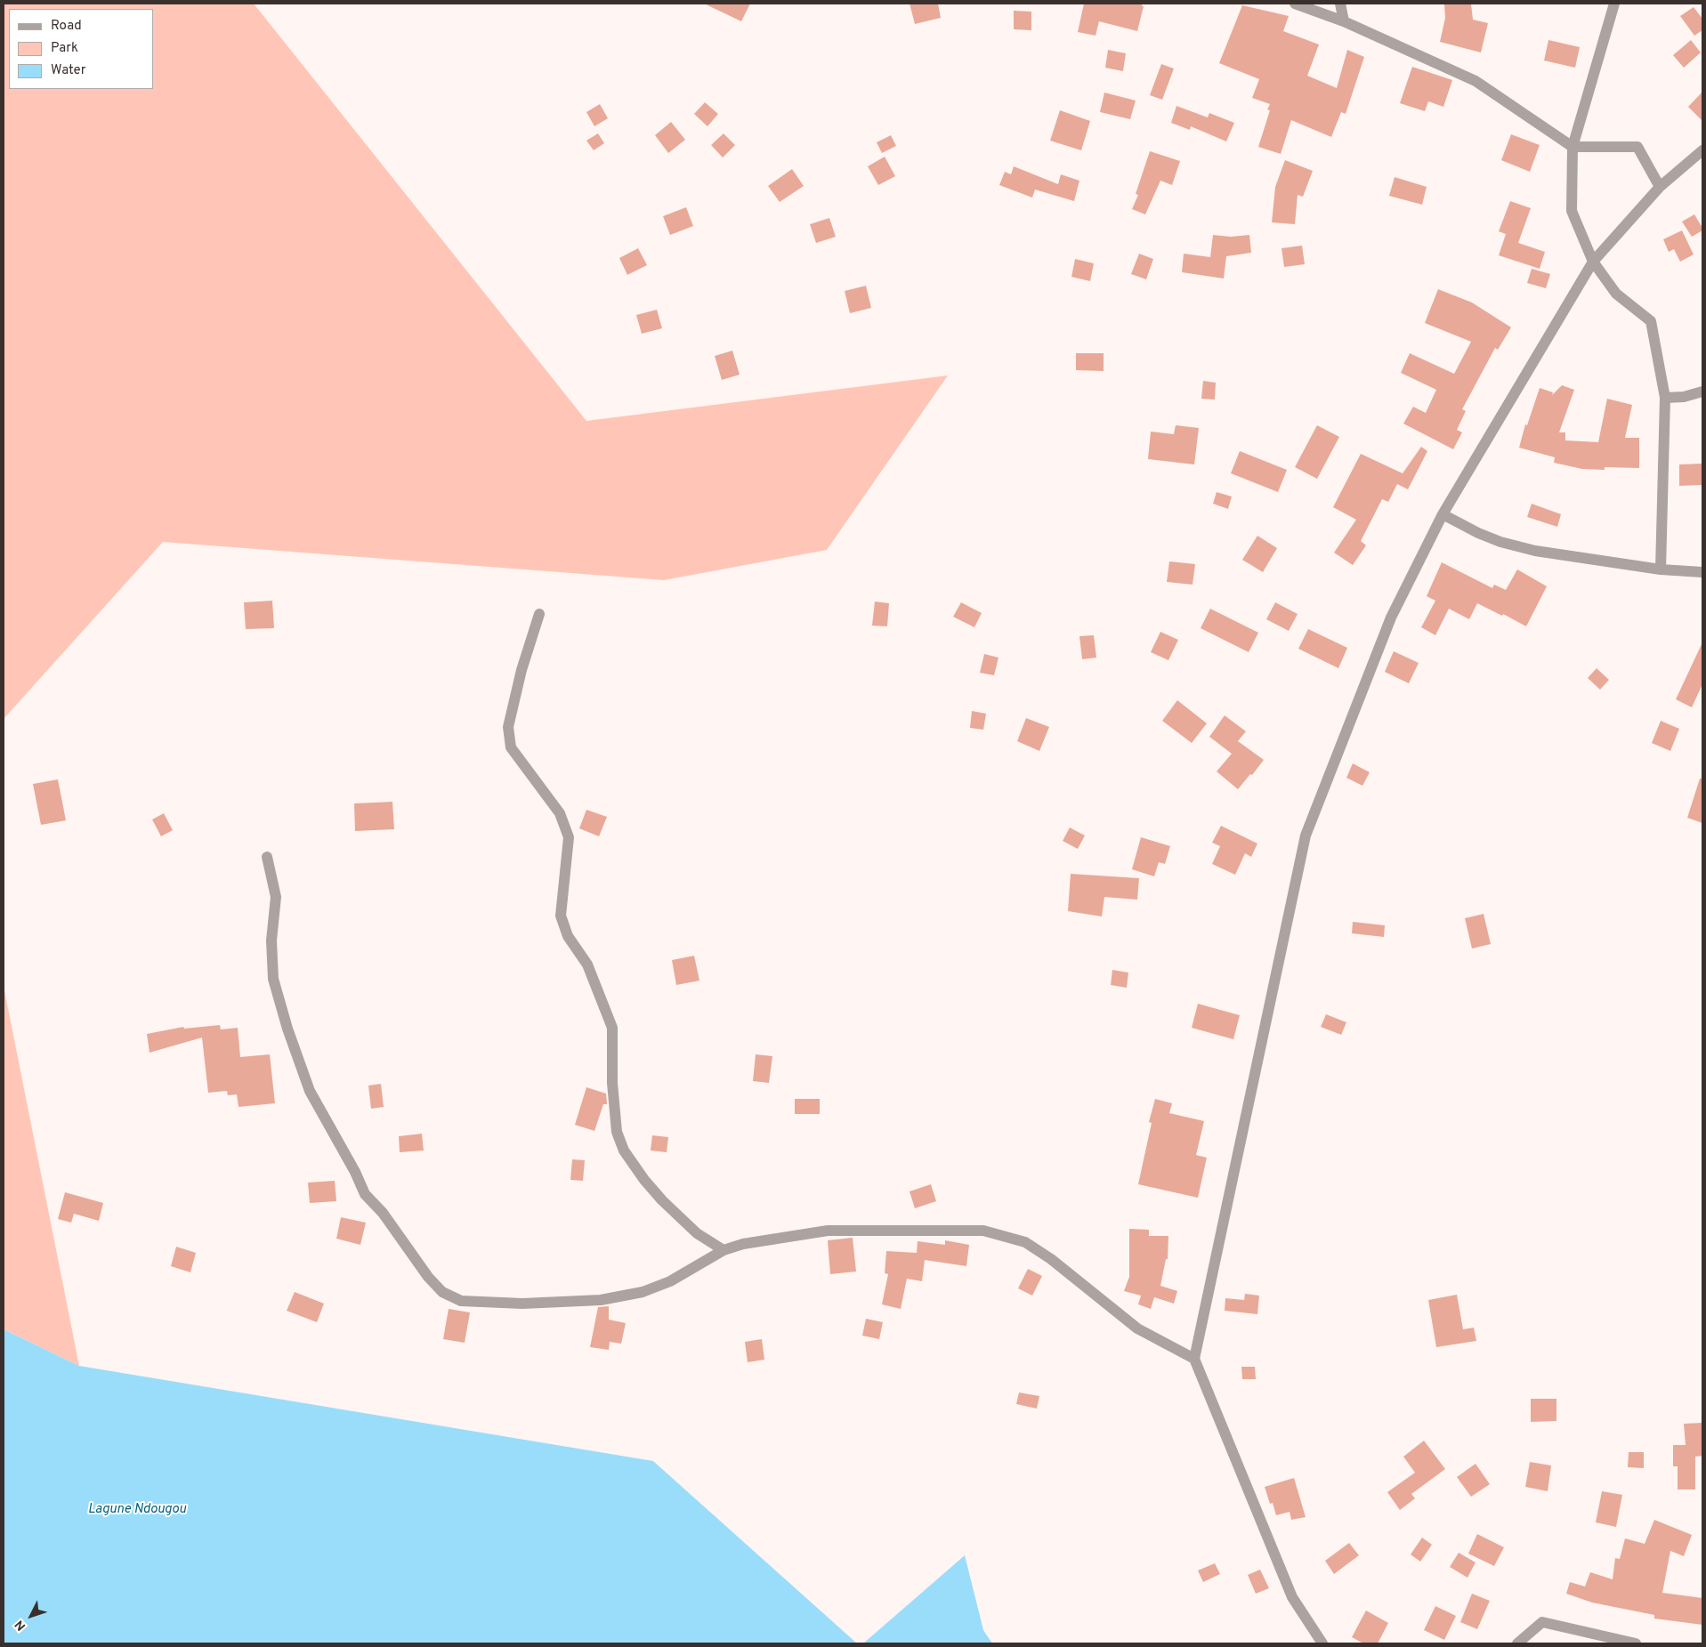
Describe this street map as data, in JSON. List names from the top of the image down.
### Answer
{
  "water": ["Lagune Ndougou"],
  "legend": ["Road", "Park", "Water"],
  "north": "bottom left"
}
